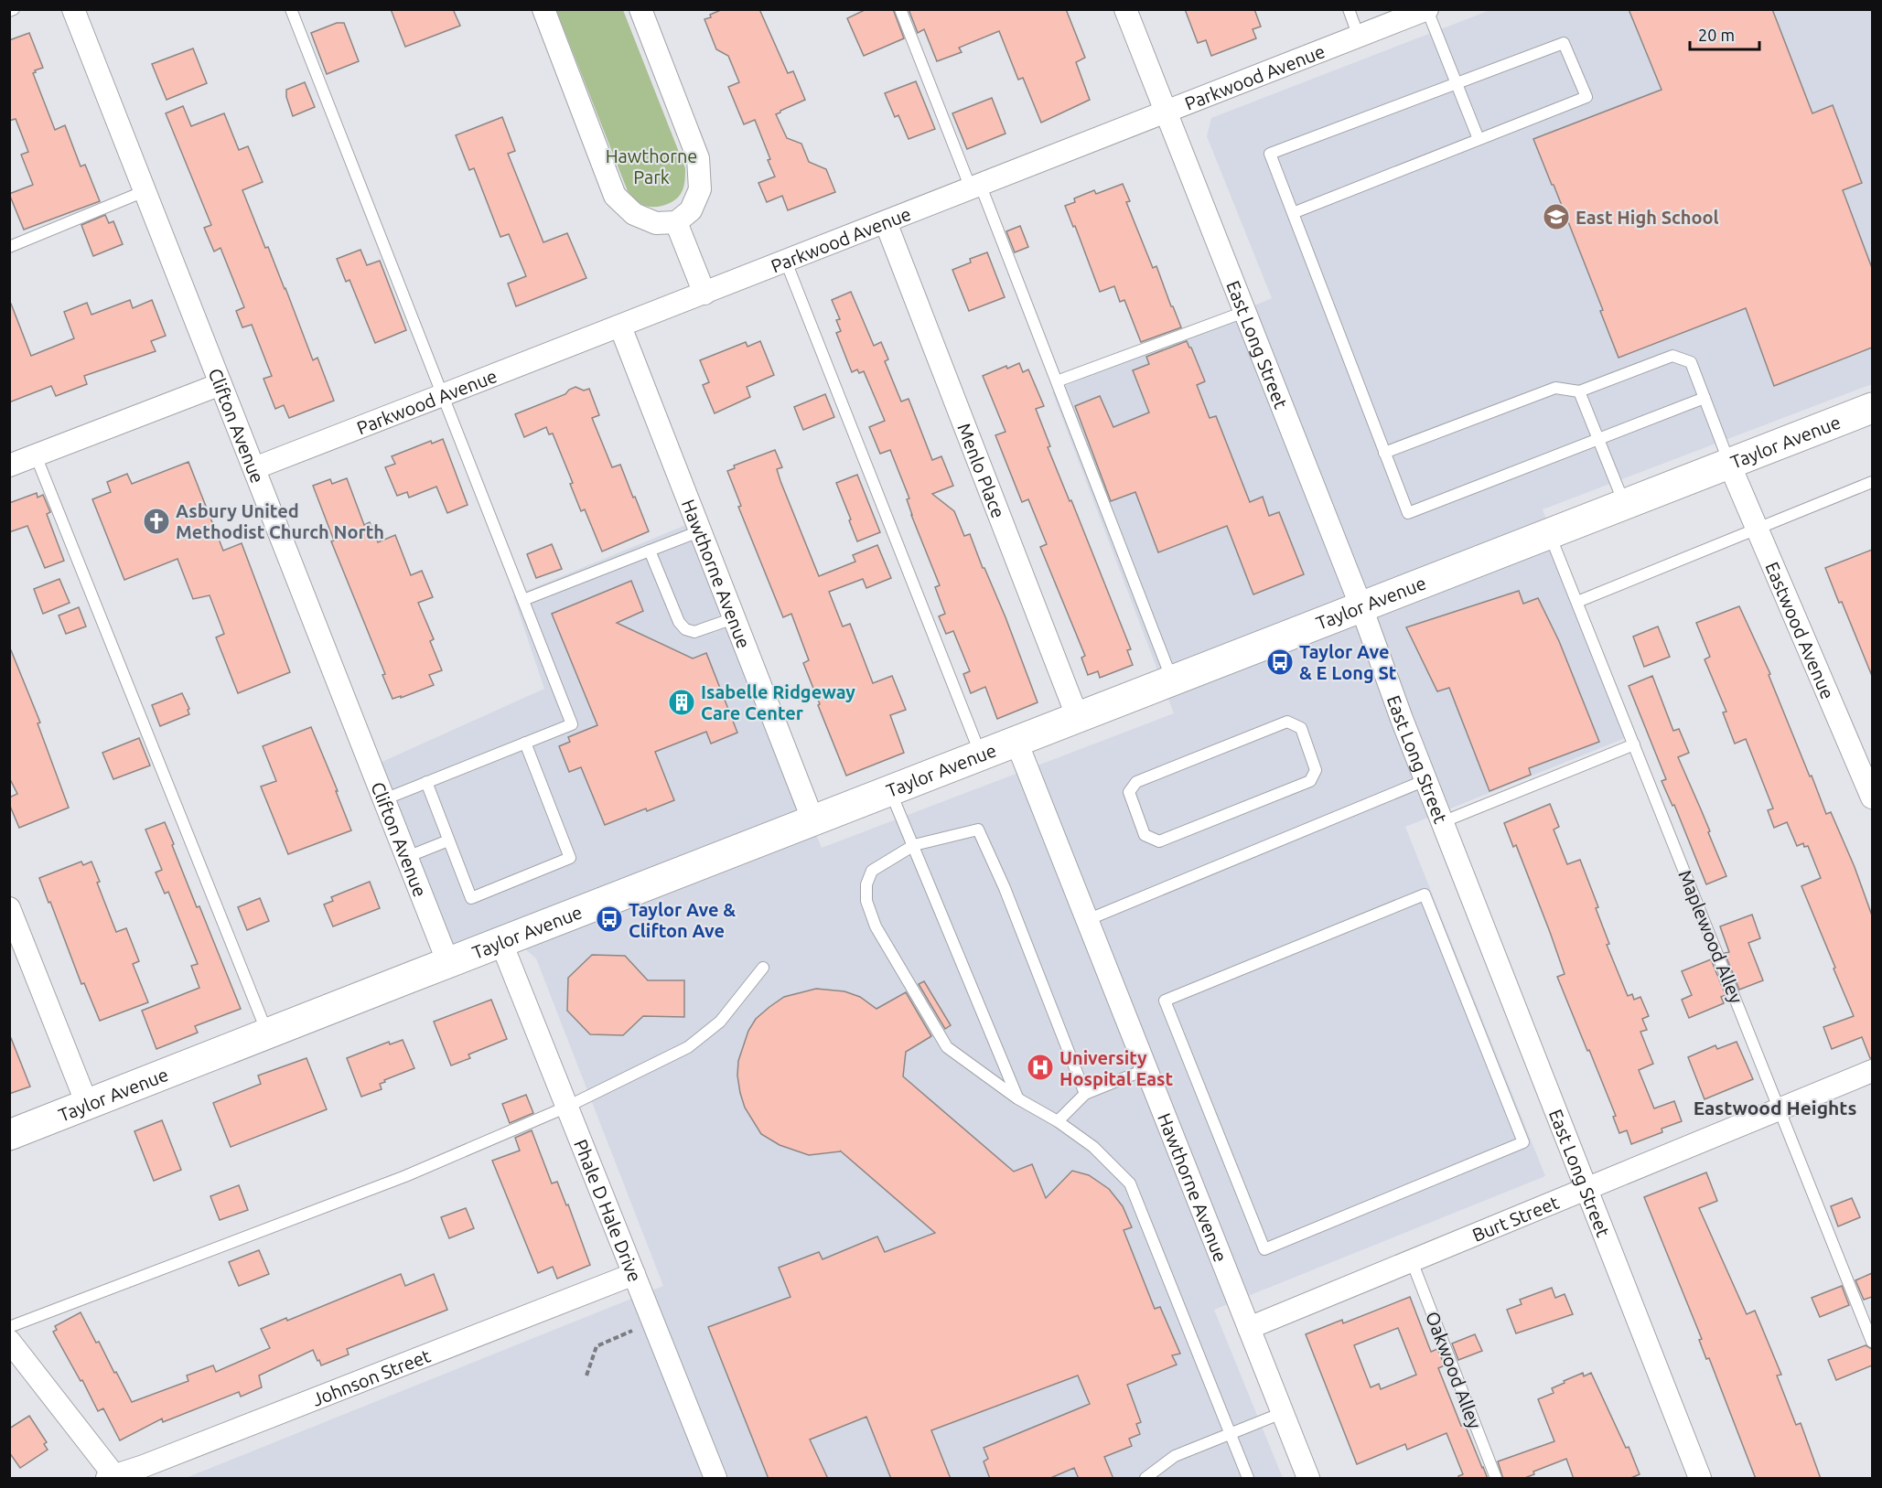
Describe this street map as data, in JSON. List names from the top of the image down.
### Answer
{
  "streets": {
    "main road": ["Taylor Avenue"],
    "street": [
      "Parkwood Avenue",
      "East Long Street",
      "Clifton Avenue",
      "Menlo Place",
      "Hawthorne Avenue",
      "Eastwood Avenue",
      "Phale D Hale Drive",
      "Burt Street",
      "Johnson Street"
    ],
    "lane": ["Maplewood Alley", "Oakwood Alley"]
  },
  "crossings": [
    ["Parkwood Avenue", "East Long Street"],
    ["Parkwood Avenue", "Clifton Avenue"],
    ["Parkwood Avenue", "Menlo Place"],
    ["Parkwood Avenue", "Hawthorne Avenue"],
    ["East Long Street", "Taylor Avenue"],
    ["East Long Street", "Burt Street"],
    ["Clifton Avenue", "Taylor Avenue"],
    ["Taylor Avenue", "Menlo Place"],
    ["Taylor Avenue", "Hawthorne Avenue"],
    ["Taylor Avenue", "Eastwood Avenue"],
    ["Taylor Avenue", "Maplewood Alley"],
    ["Taylor Avenue", "Phale D Hale Drive"],
    ["Hawthorne Avenue", "Burt Street"],
    ["Maplewood Alley", "Burt Street"],
    ["Phale D Hale Drive", "Johnson Street"],
    ["Burt Street", "Oakwood Alley"]
  ],
  "districts": ["Eastwood Heights"],
  "parks": ["Hawthorne Park"],
  "places": {
    "school or university": ["East High School"],
    "church": ["Asbury United Methodist Church North"],
    "bus stop": ["Taylor Ave & E Long St", "Taylor Ave & Clifton Ave"],
    "building": ["Isabelle Ridgeway Care Center"],
    "hospital": ["University Hospital East"]
  },
  "scale_bar": "20 m"
}
